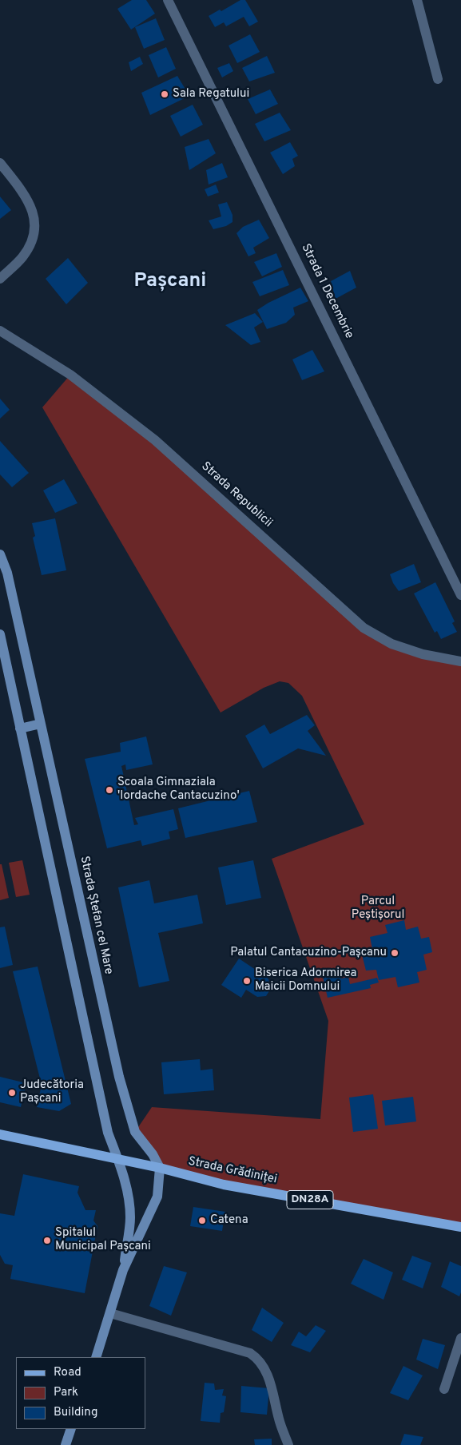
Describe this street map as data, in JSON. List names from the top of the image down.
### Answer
{
  "streets": {
    "main road": ["Strada Ștefan cel Mare", "Strada Grădiniței", "DN28A"],
    "street": ["Strada 1 Decembrie", "Strada Republicii"]
  },
  "crossings": [
    ["Strada Ștefan cel Mare", "Strada Grădiniței"]
  ],
  "districts": ["Pașcani"],
  "parks": ["Parcul Peștișorul"],
  "places": [
    "Sala Regatului",
    "Scoala Gimnaziala 'Iordache Cantacuzino'",
    "Palatul Cantacuzino-Pașcanu",
    "Biserica Adormirea Maicii Domnului",
    "Judecătoria Pașcani",
    "Catena",
    "Spitalul Municipal Pașcani"
  ],
  "legend": ["Road", "Park", "Building"]
}
